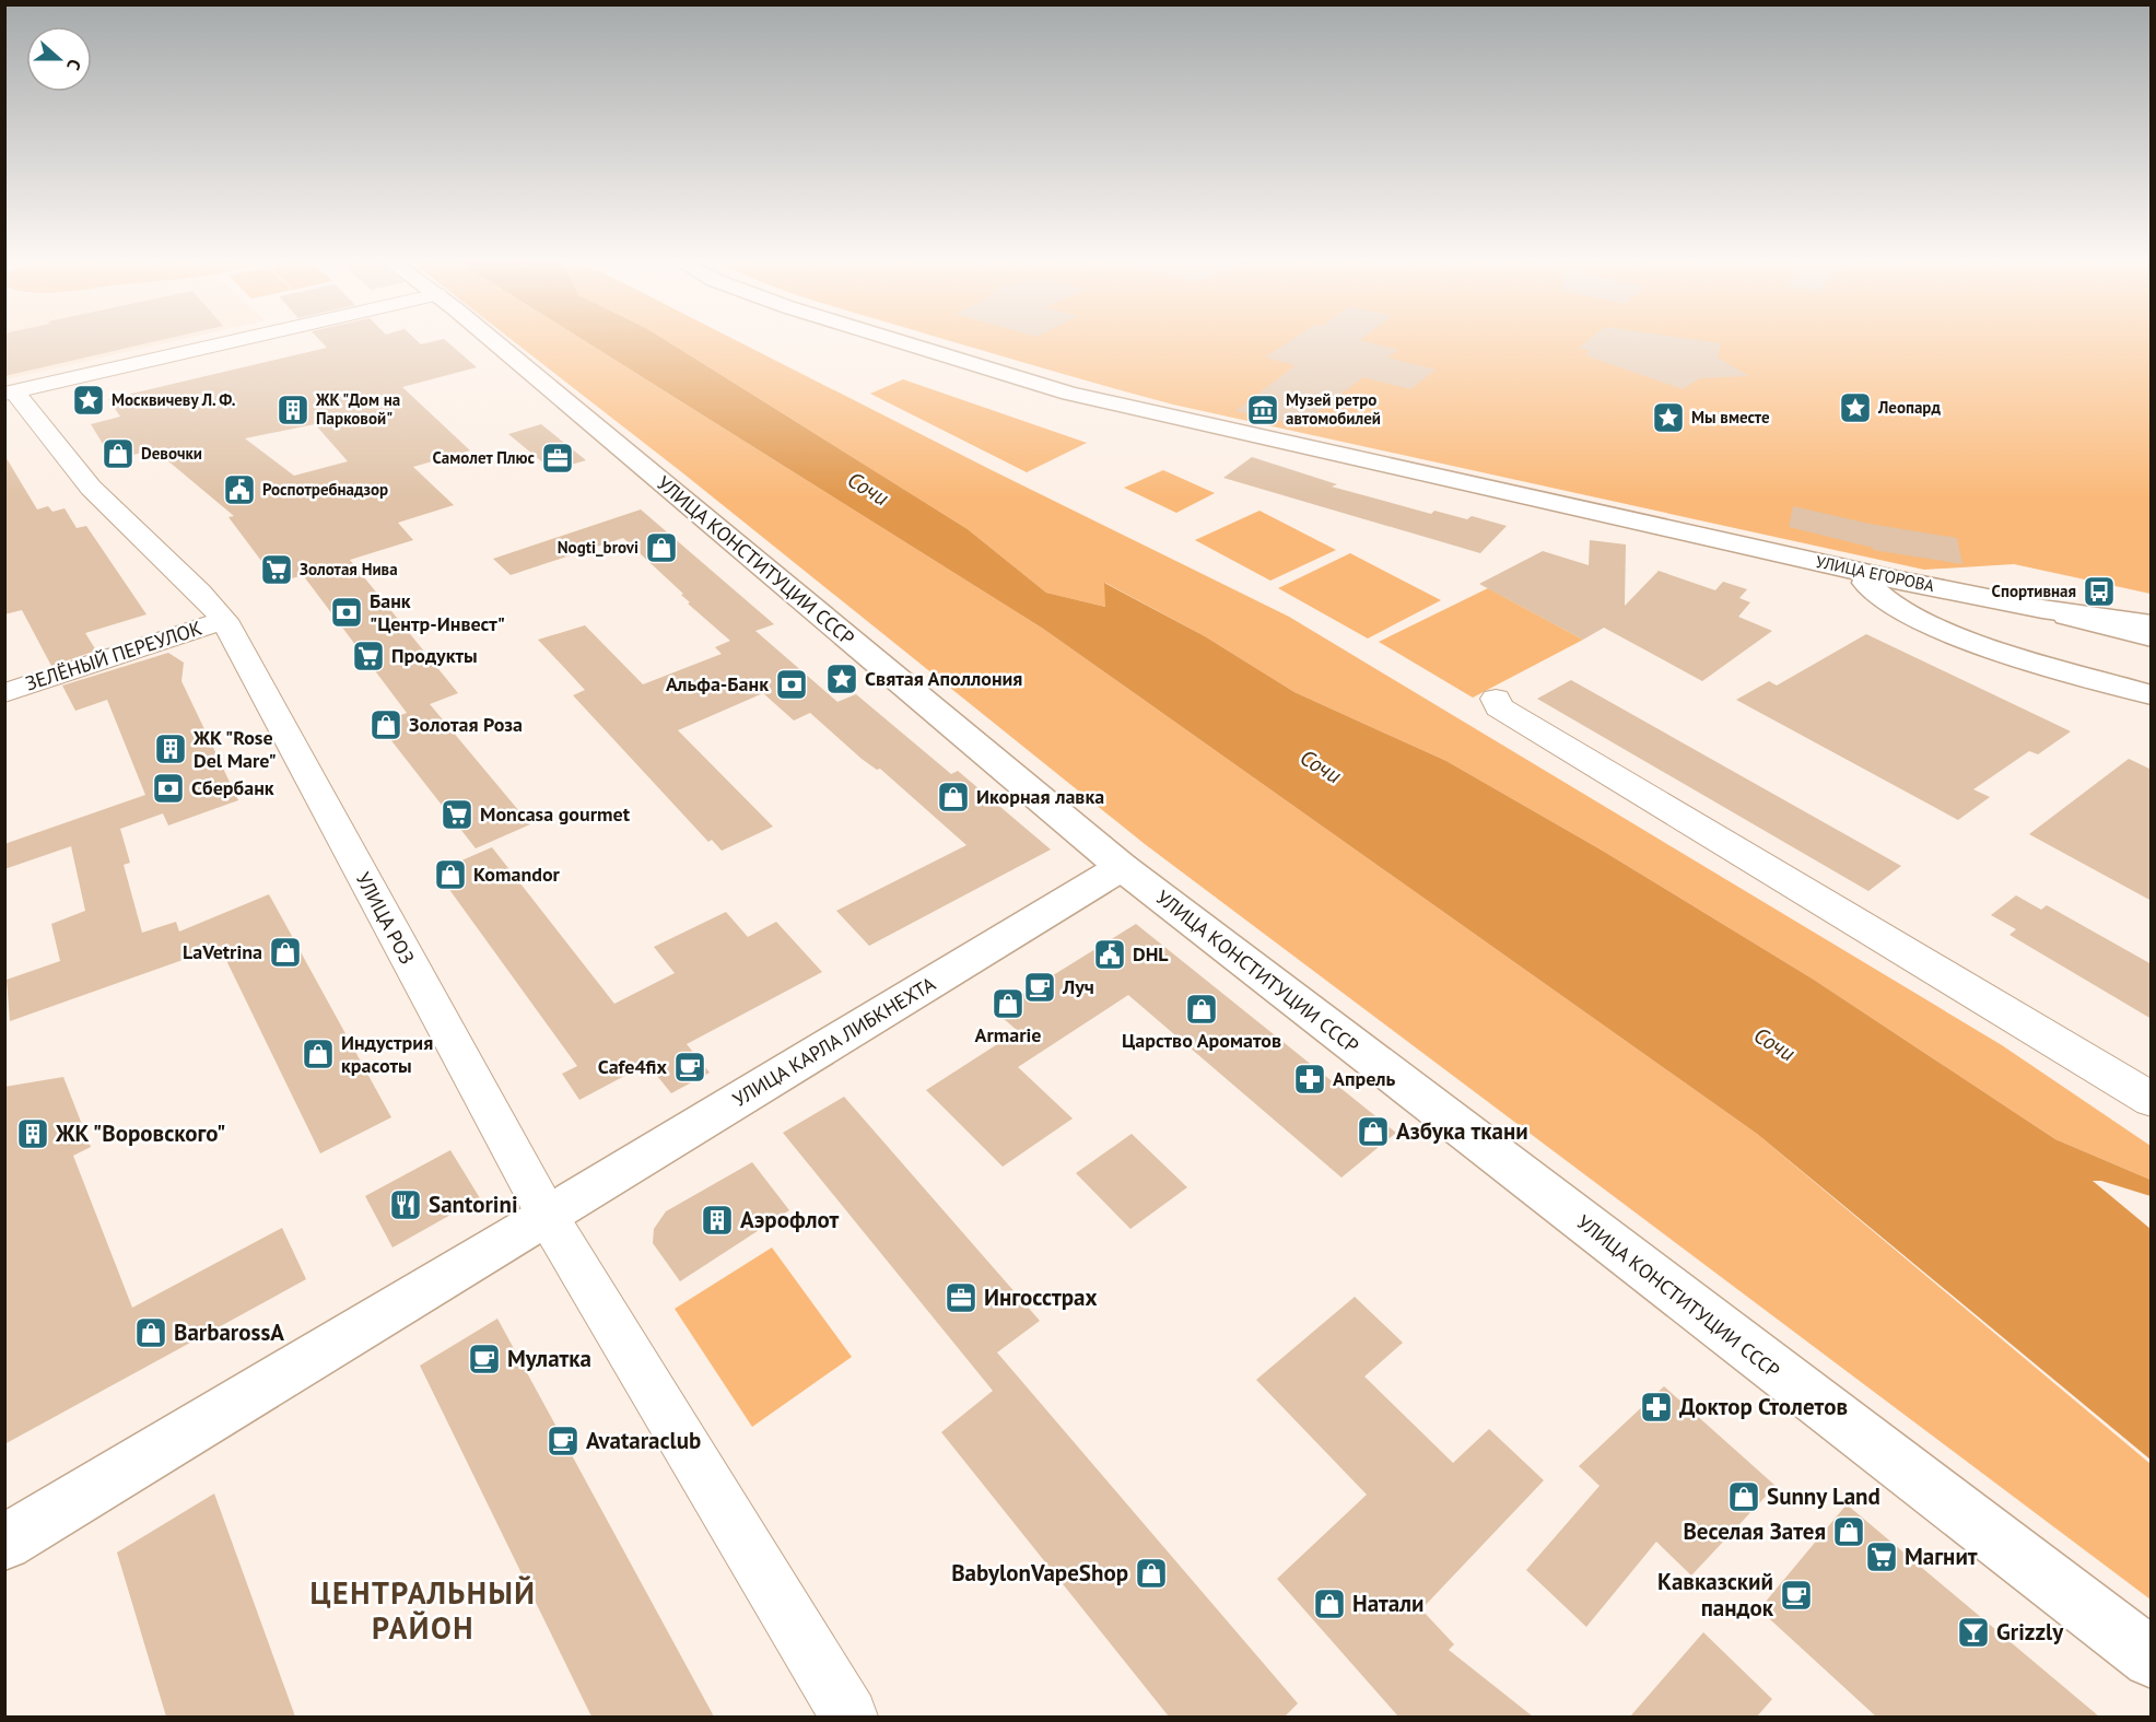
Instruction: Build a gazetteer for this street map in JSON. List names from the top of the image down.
{
  "streets": {
    "main road": ["УЛИЦА КОНСТИТУЦИИ СССР", "УЛИЦА ЕГОРОВА", "УЛИЦА КАРЛА ЛИБКНЕХТА"],
    "street": ["ЗЕЛЁНЫЙ ПЕРЕУЛОК", "УЛИЦА РОЗ"]
  },
  "crossings": [
    ["УЛИЦА КОНСТИТУЦИИ СССР", "УЛИЦА КАРЛА ЛИБКНЕХТА"],
    ["ЗЕЛЁНЫЙ ПЕРЕУЛОК", "УЛИЦА РОЗ"],
    ["УЛИЦА РОЗ", "УЛИЦА КАРЛА ЛИБКНЕХТА"]
  ],
  "districts": ["ЦЕНТРАЛЬНЫЙ РАЙОН"],
  "water": ["Сочи"],
  "places": {
    "place": [
      "Москвичеву Л. Ф.",
      "Леопард",
      "Мы вместе",
      "Святая Аполлония"
    ],
    "building": [
      "ЖК \"Дом на Парковой\"",
      "ЖК \"Rose Del Mare\"",
      "ЖК \"Воровского\"",
      "Аэрофлот"
    ],
    "museum": ["Музей ретро автомобилей"],
    "shop": [
      "Dевочки",
      "Nogti_brovi",
      "Золотая Роза",
      "Икорная лавка",
      "Komandor",
      "LaVetrina",
      "Armarie",
      "Царство Ароматов",
      "Индустрия красоты",
      "Азбука ткани",
      "BarbarossA",
      "Sunny Land",
      "Веселая Затея",
      "BabylonVapeShop",
      "Натали"
    ],
    "office": ["Самолет Плюс", "Ингосстрах"],
    "public building": ["Роспотребнадзор", "DHL"],
    "supermarket": [
      "Золотая Нива",
      "Продукты",
      "Moncasa gourmet",
      "Магнит"
    ],
    "bus stop": ["Спортивная"],
    "bank": ["Банк \"Центр-Инвест\"", "Альфа-Банк", "Сбербанк"],
    "cafe": [
      "Луч",
      "Cafe4fix",
      "Мулатка",
      "Avataraclub",
      "Кавказский пандок"
    ],
    "pharmacy": ["Апрель", "Доктор Столетов"],
    "restaurant": ["Santorini"],
    "bar": ["Grizzly"]
  },
  "north": "right"
}
